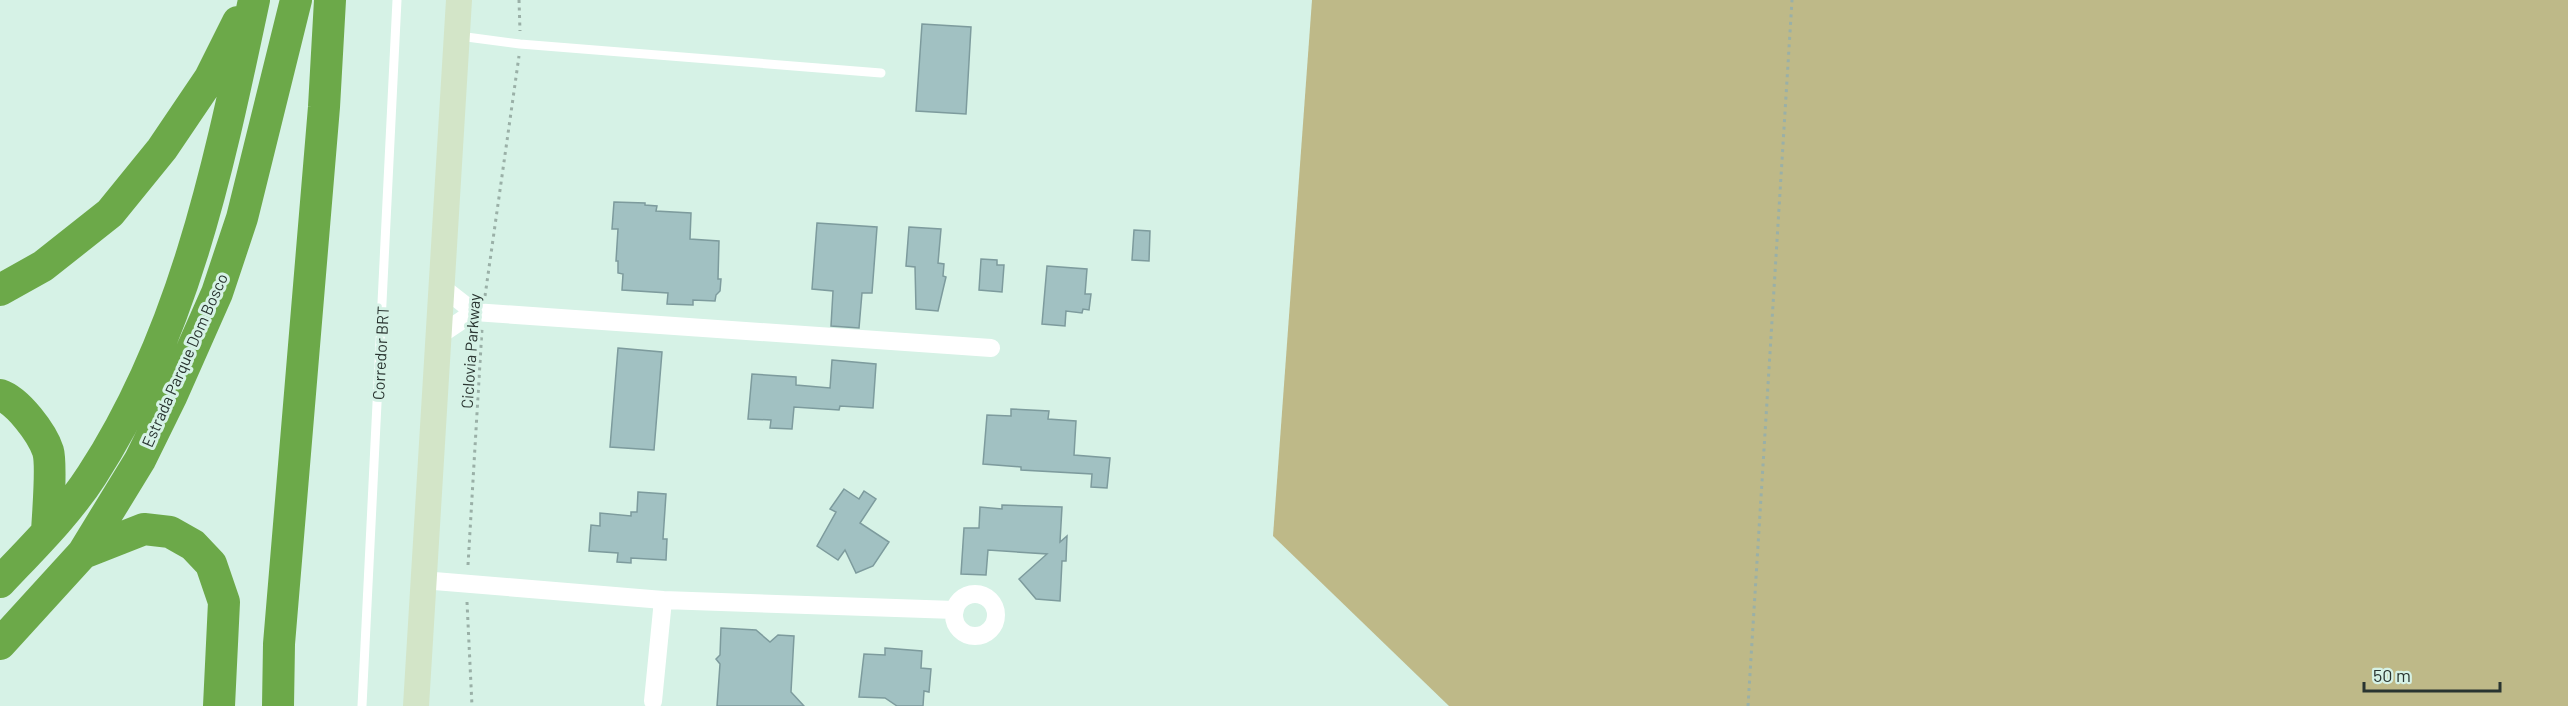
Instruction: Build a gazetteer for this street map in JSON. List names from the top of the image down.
{
  "streets": {
    "highway": ["Estrada Parque Dom Bosco"],
    "lane": ["Corredor BRT"],
    "path": ["Ciclovia Parkway"]
  },
  "scale_bar": "50 m"
}
